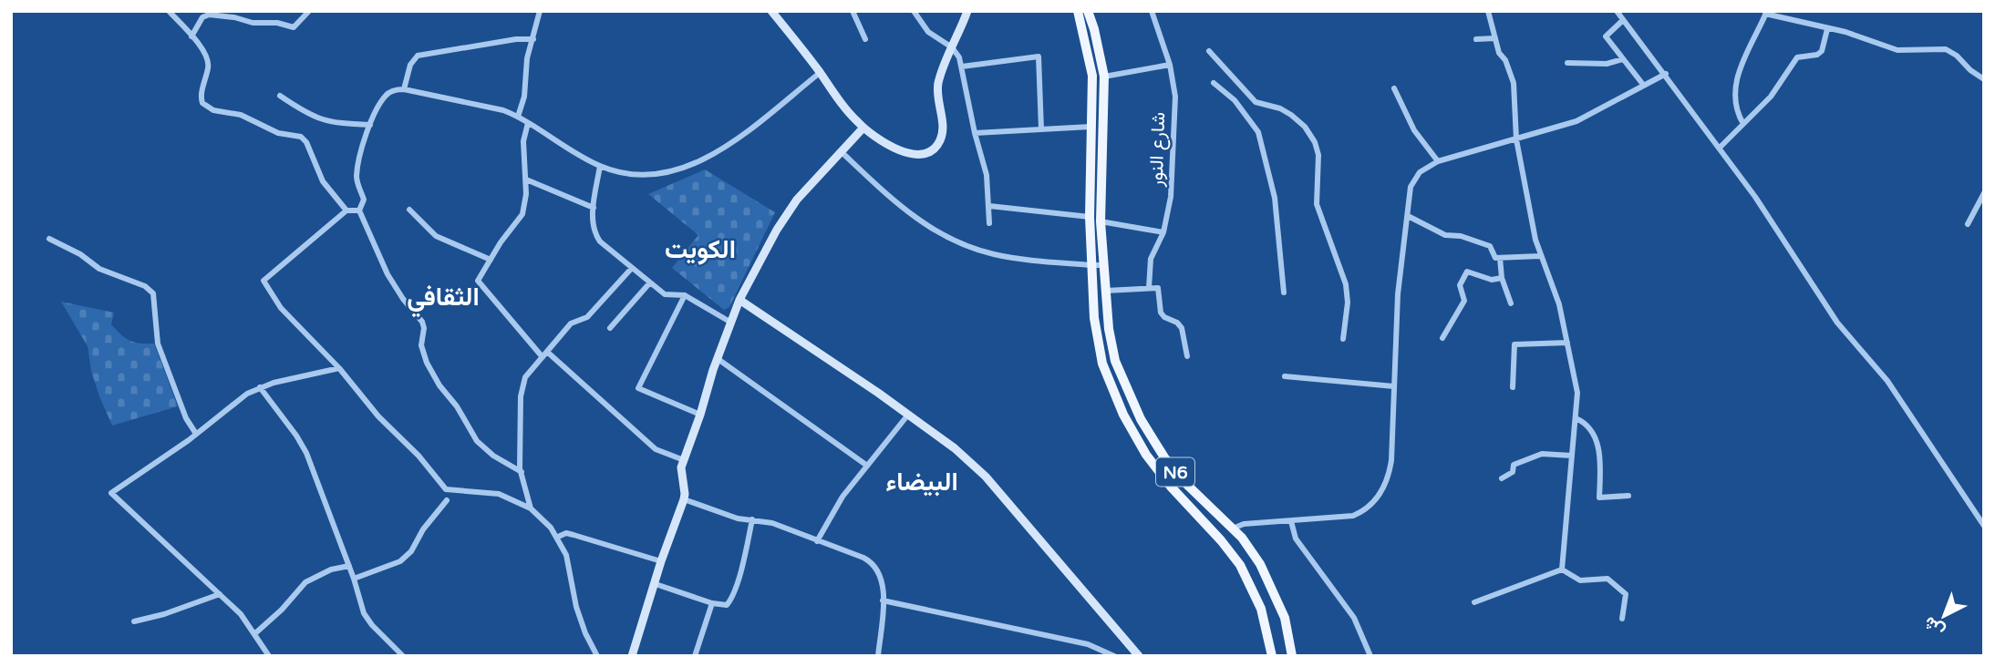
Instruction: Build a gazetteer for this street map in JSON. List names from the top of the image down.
{
  "streets": {
    "main road": ["N6"],
    "street": ["شارع النور"]
  },
  "districts": ["الكويت", "الثقافي", "البيضاء"],
  "north": "bottom left"
}
